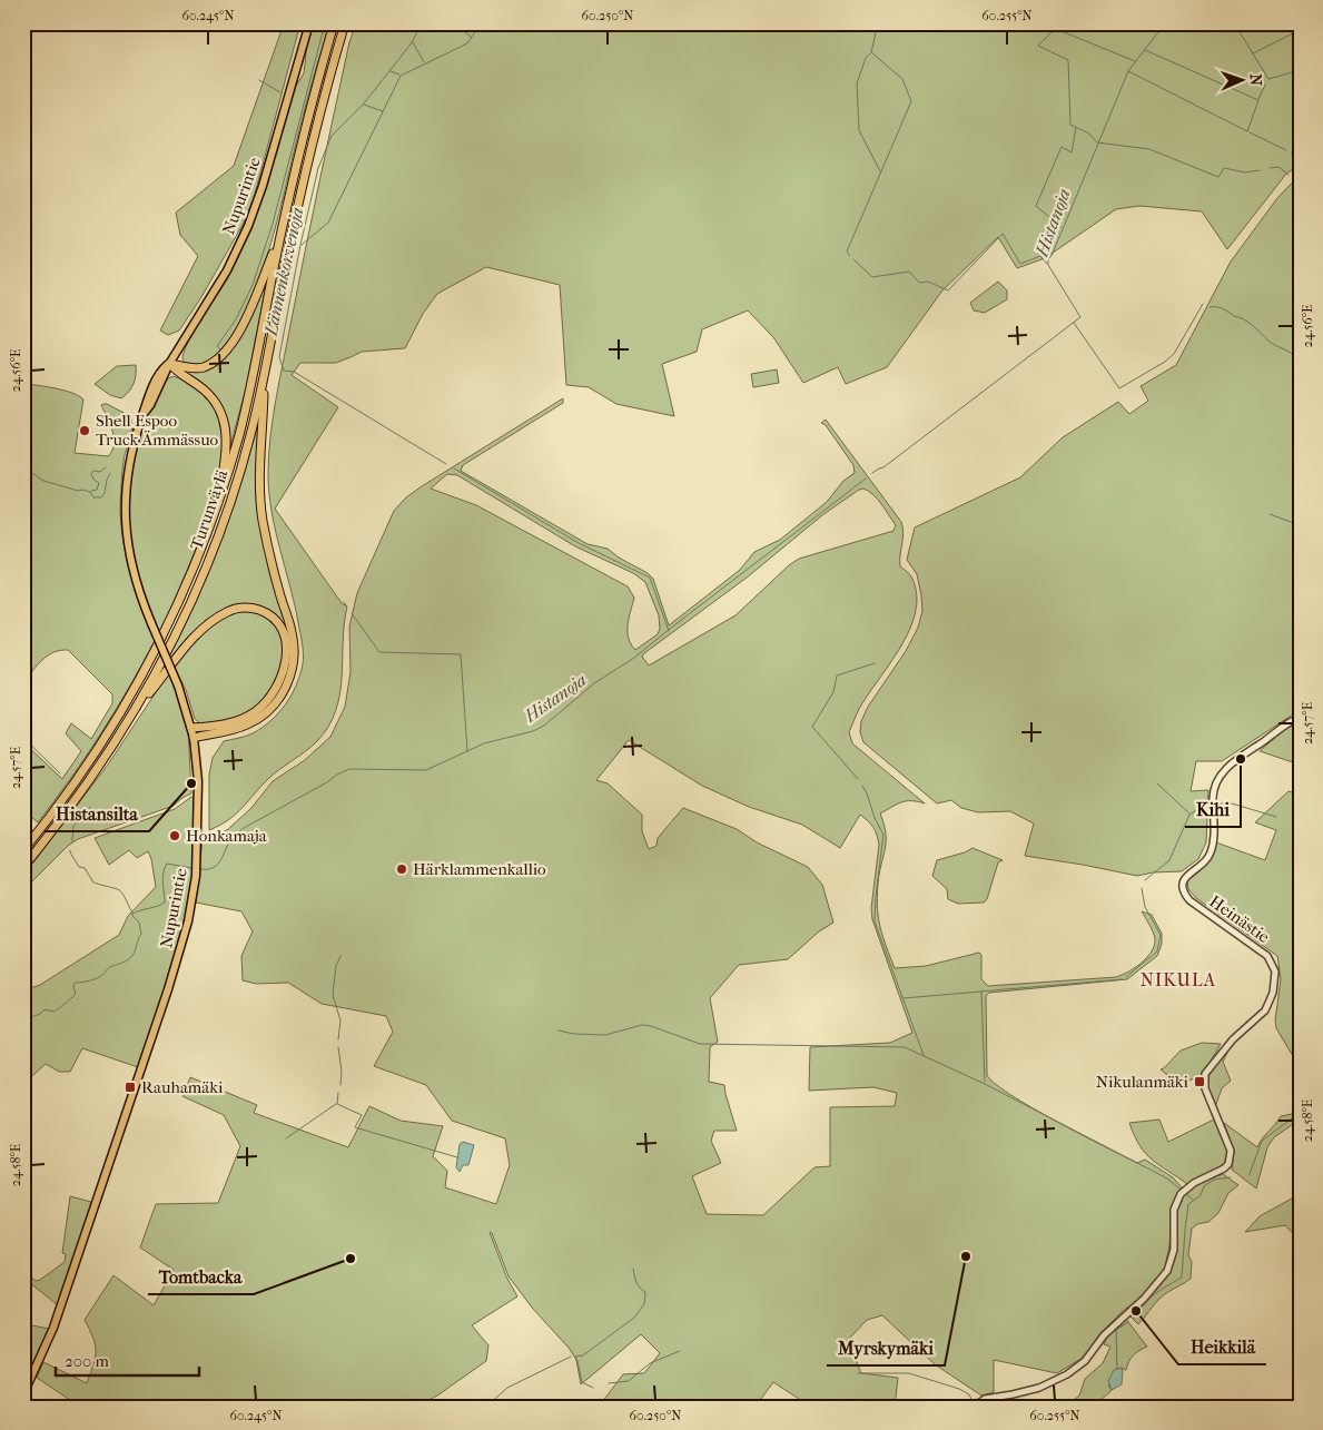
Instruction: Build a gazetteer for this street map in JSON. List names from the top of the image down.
{
  "streets": {
    "highway": ["Turunväylä"],
    "main road": ["Nupurintie"],
    "street": ["Heinästie"]
  },
  "districts": ["NIKULA"],
  "water": ["Histanoja", "Lännenkorvenoja"],
  "places": {
    "other": [
      "Shell Espoo Truck Ämmässuo",
      "Kihi",
      "Histansilta",
      "Honkamaja",
      "Härklammenkallio",
      "Myrskymäki",
      "Tomtbacka",
      "Heikkilä"
    ],
    "transit": ["Nikulanmäki", "Rauhamäki"]
  },
  "scale_bar": "200 m",
  "north": "right",
  "coordinates": [
    "60.245°N",
    "60.250°N",
    "60.255°N",
    "24.56°E",
    "24.57°E",
    "24.58°E"
  ]
}
